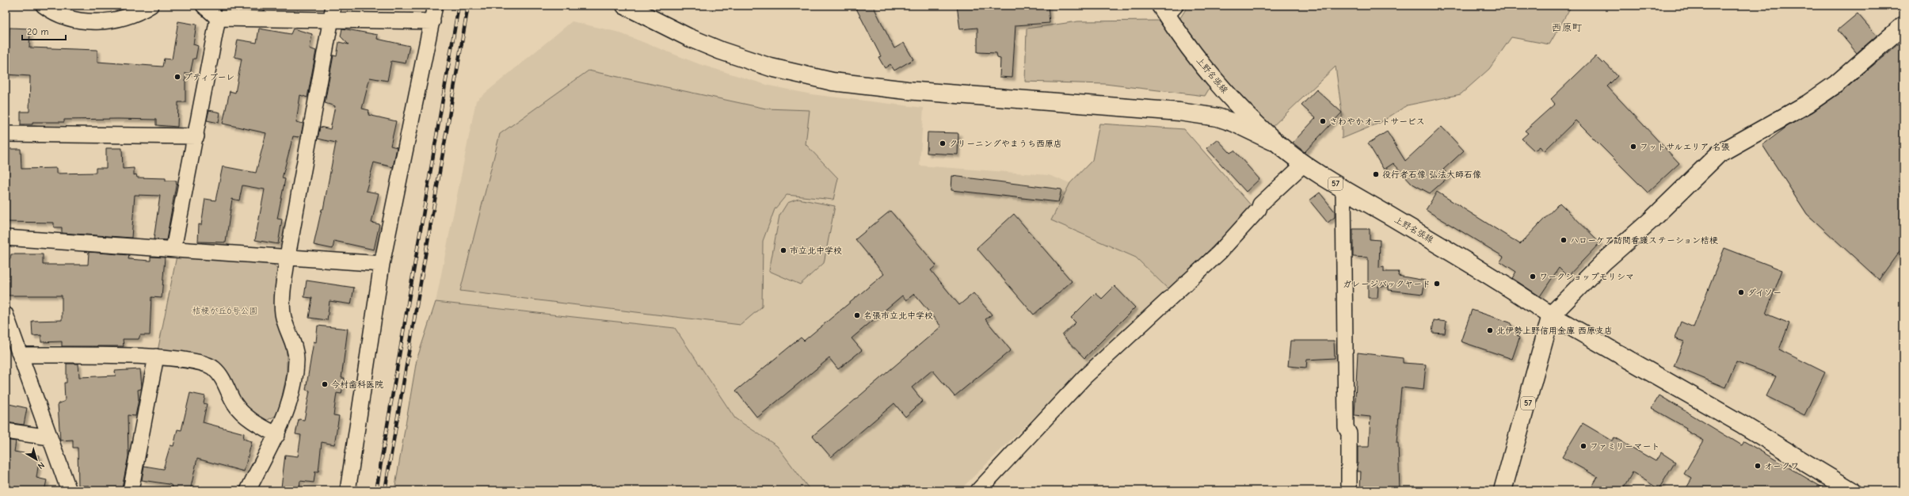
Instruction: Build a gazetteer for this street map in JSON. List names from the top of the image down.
{
  "streets": {
    "street": ["上野名張線", "57"]
  },
  "crossings": [
    ["上野名張線", "57"]
  ],
  "districts": ["西原町"],
  "parks": ["桔梗が丘6号公園"],
  "places": [
    "プティブーレ",
    "さわやかオートサービス",
    "クリーニングやまうち西原店",
    "フットサルエリア 名張",
    "役行者石像 弘法大師石像",
    "ハローケア訪問看護ステーション桔梗",
    "市立北中学校",
    "ワークショップモリシマ",
    "ガレージバックヤード",
    "ダイソー",
    "名張市立北中学校",
    "北伊勢上野信用金庫 西原支店",
    "今村歯科医院",
    "ファミリーマート",
    "オークワ"
  ],
  "scale_bar": "20 m",
  "north": "bottom right"
}
